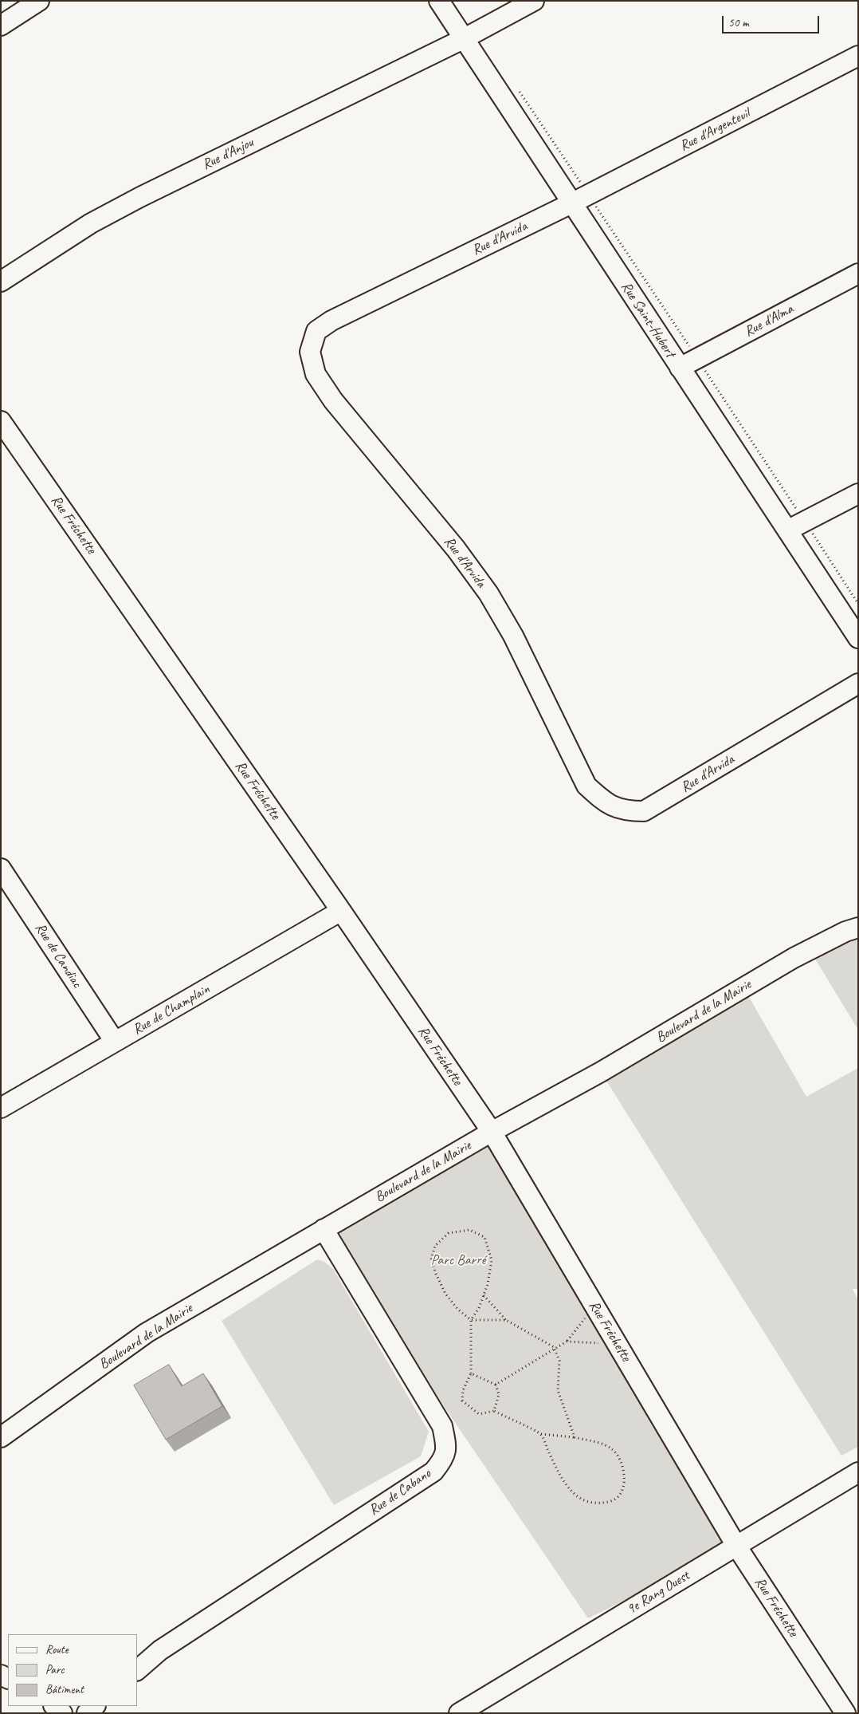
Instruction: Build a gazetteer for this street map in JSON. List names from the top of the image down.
{
  "streets": {
    "street": [
      "Rue d'Argenteuil",
      "Rue d'Anjou",
      "Rue d'Arvida",
      "Rue Saint-Hubert",
      "Rue d'Alma",
      "Rue Fréchette",
      "Rue de Candiac",
      "Rue de Champlain",
      "Boulevard de la Mairie",
      "Rue de Cabano",
      "9e Rang Ouest"
    ]
  },
  "crossings": [
    ["Rue d'Argenteuil", "Rue d'Arvida"],
    ["Rue d'Argenteuil", "Rue Saint-Hubert"],
    ["Rue d'Anjou", "Rue Saint-Hubert"],
    ["Rue d'Arvida", "Rue Saint-Hubert"],
    ["Rue Saint-Hubert", "Rue d'Alma"],
    ["Rue Fréchette", "Rue de Champlain"],
    ["Rue Fréchette", "Boulevard de la Mairie"],
    ["Rue Fréchette", "9e Rang Ouest"],
    ["Rue de Candiac", "Rue de Champlain"],
    ["Boulevard de la Mairie", "Rue de Cabano"]
  ],
  "parks": ["Parc Barré"],
  "legend": ["Route", "Parc", "Bâtiment"],
  "scale_bar": "50 m"
}
